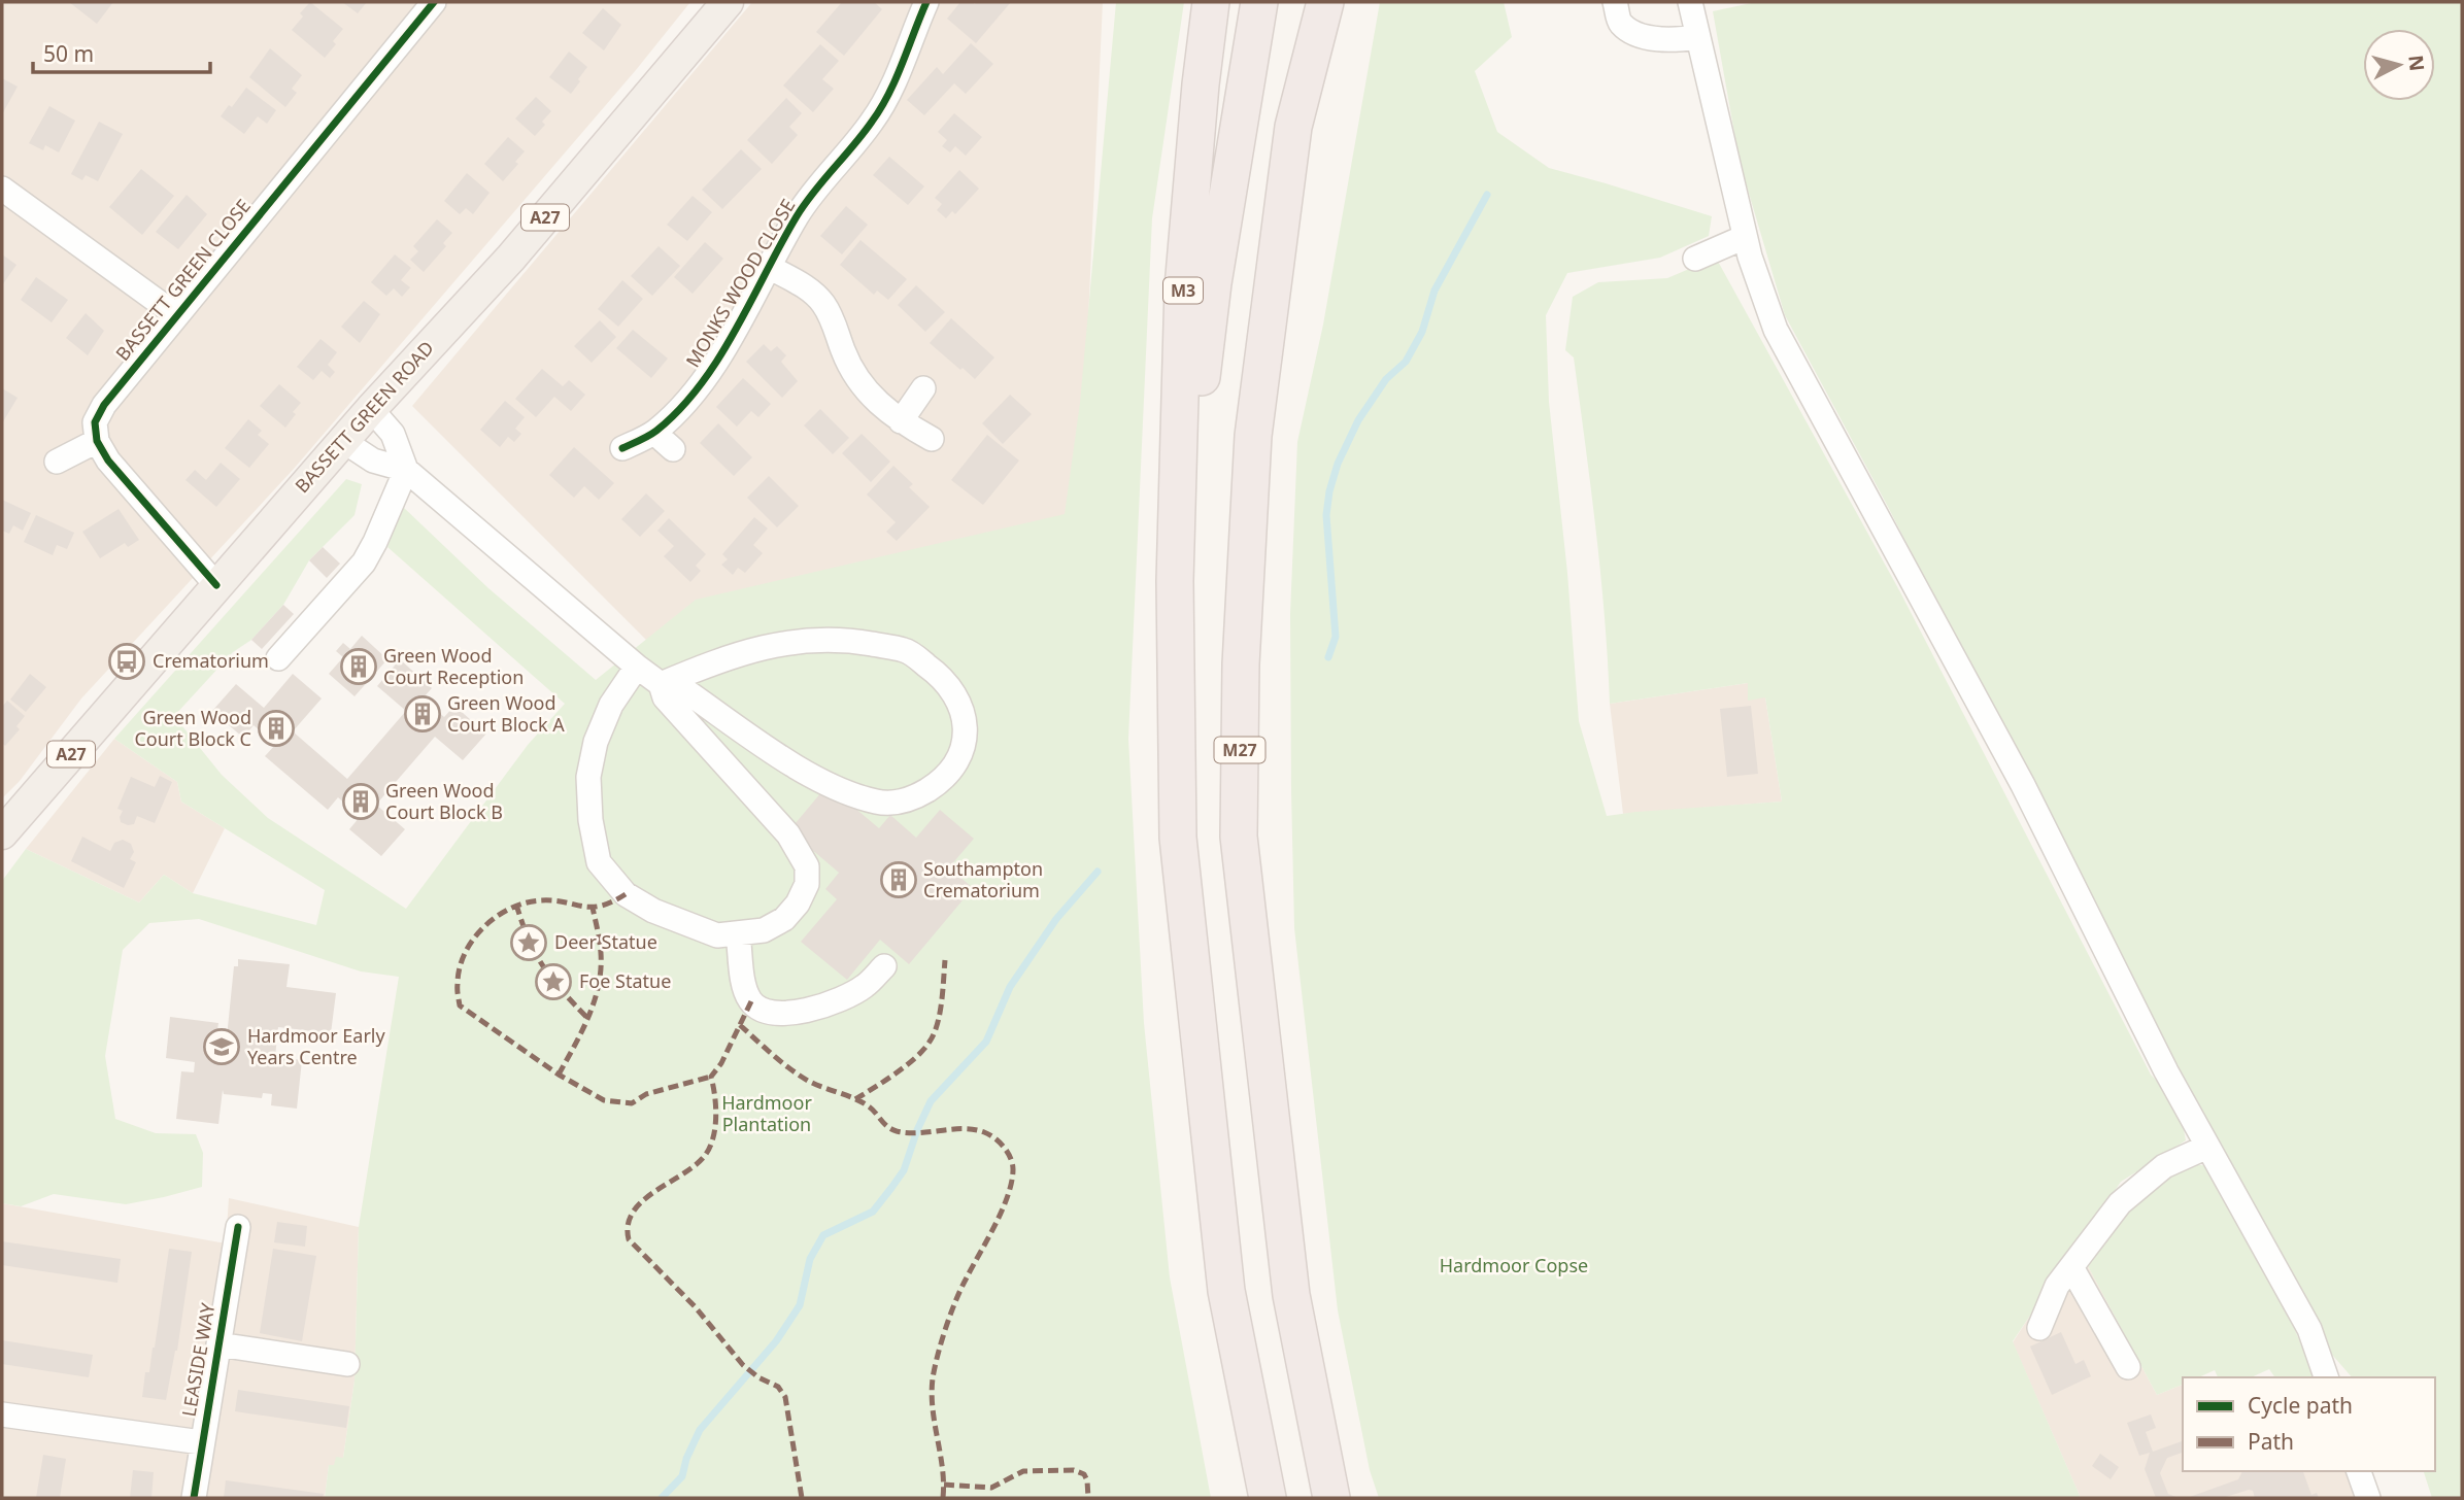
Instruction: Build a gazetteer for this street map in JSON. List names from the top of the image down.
{
  "streets": {
    "highway": ["M3", "M27"],
    "main road": ["A27", "BASSETT GREEN ROAD"],
    "street": ["BASSETT GREEN CLOSE", "MONKS WOOD CLOSE", "LEASIDE WAY"]
  },
  "parks": ["Hardmoor Plantation", "Hardmoor Copse"],
  "places": {
    "bus stop": ["Crematorium"],
    "building": [
      "Green Wood Court Reception",
      "Green Wood Court Block A",
      "Green Wood Court Block C",
      "Green Wood Court Block B",
      "Southampton Crematorium"
    ],
    "place": ["Deer Statue", "Foe Statue"],
    "school or university": ["Hardmoor Early Years Centre"]
  },
  "legend": ["Cycle path", "Path"],
  "scale_bar": "50 m",
  "north": "right"
}
